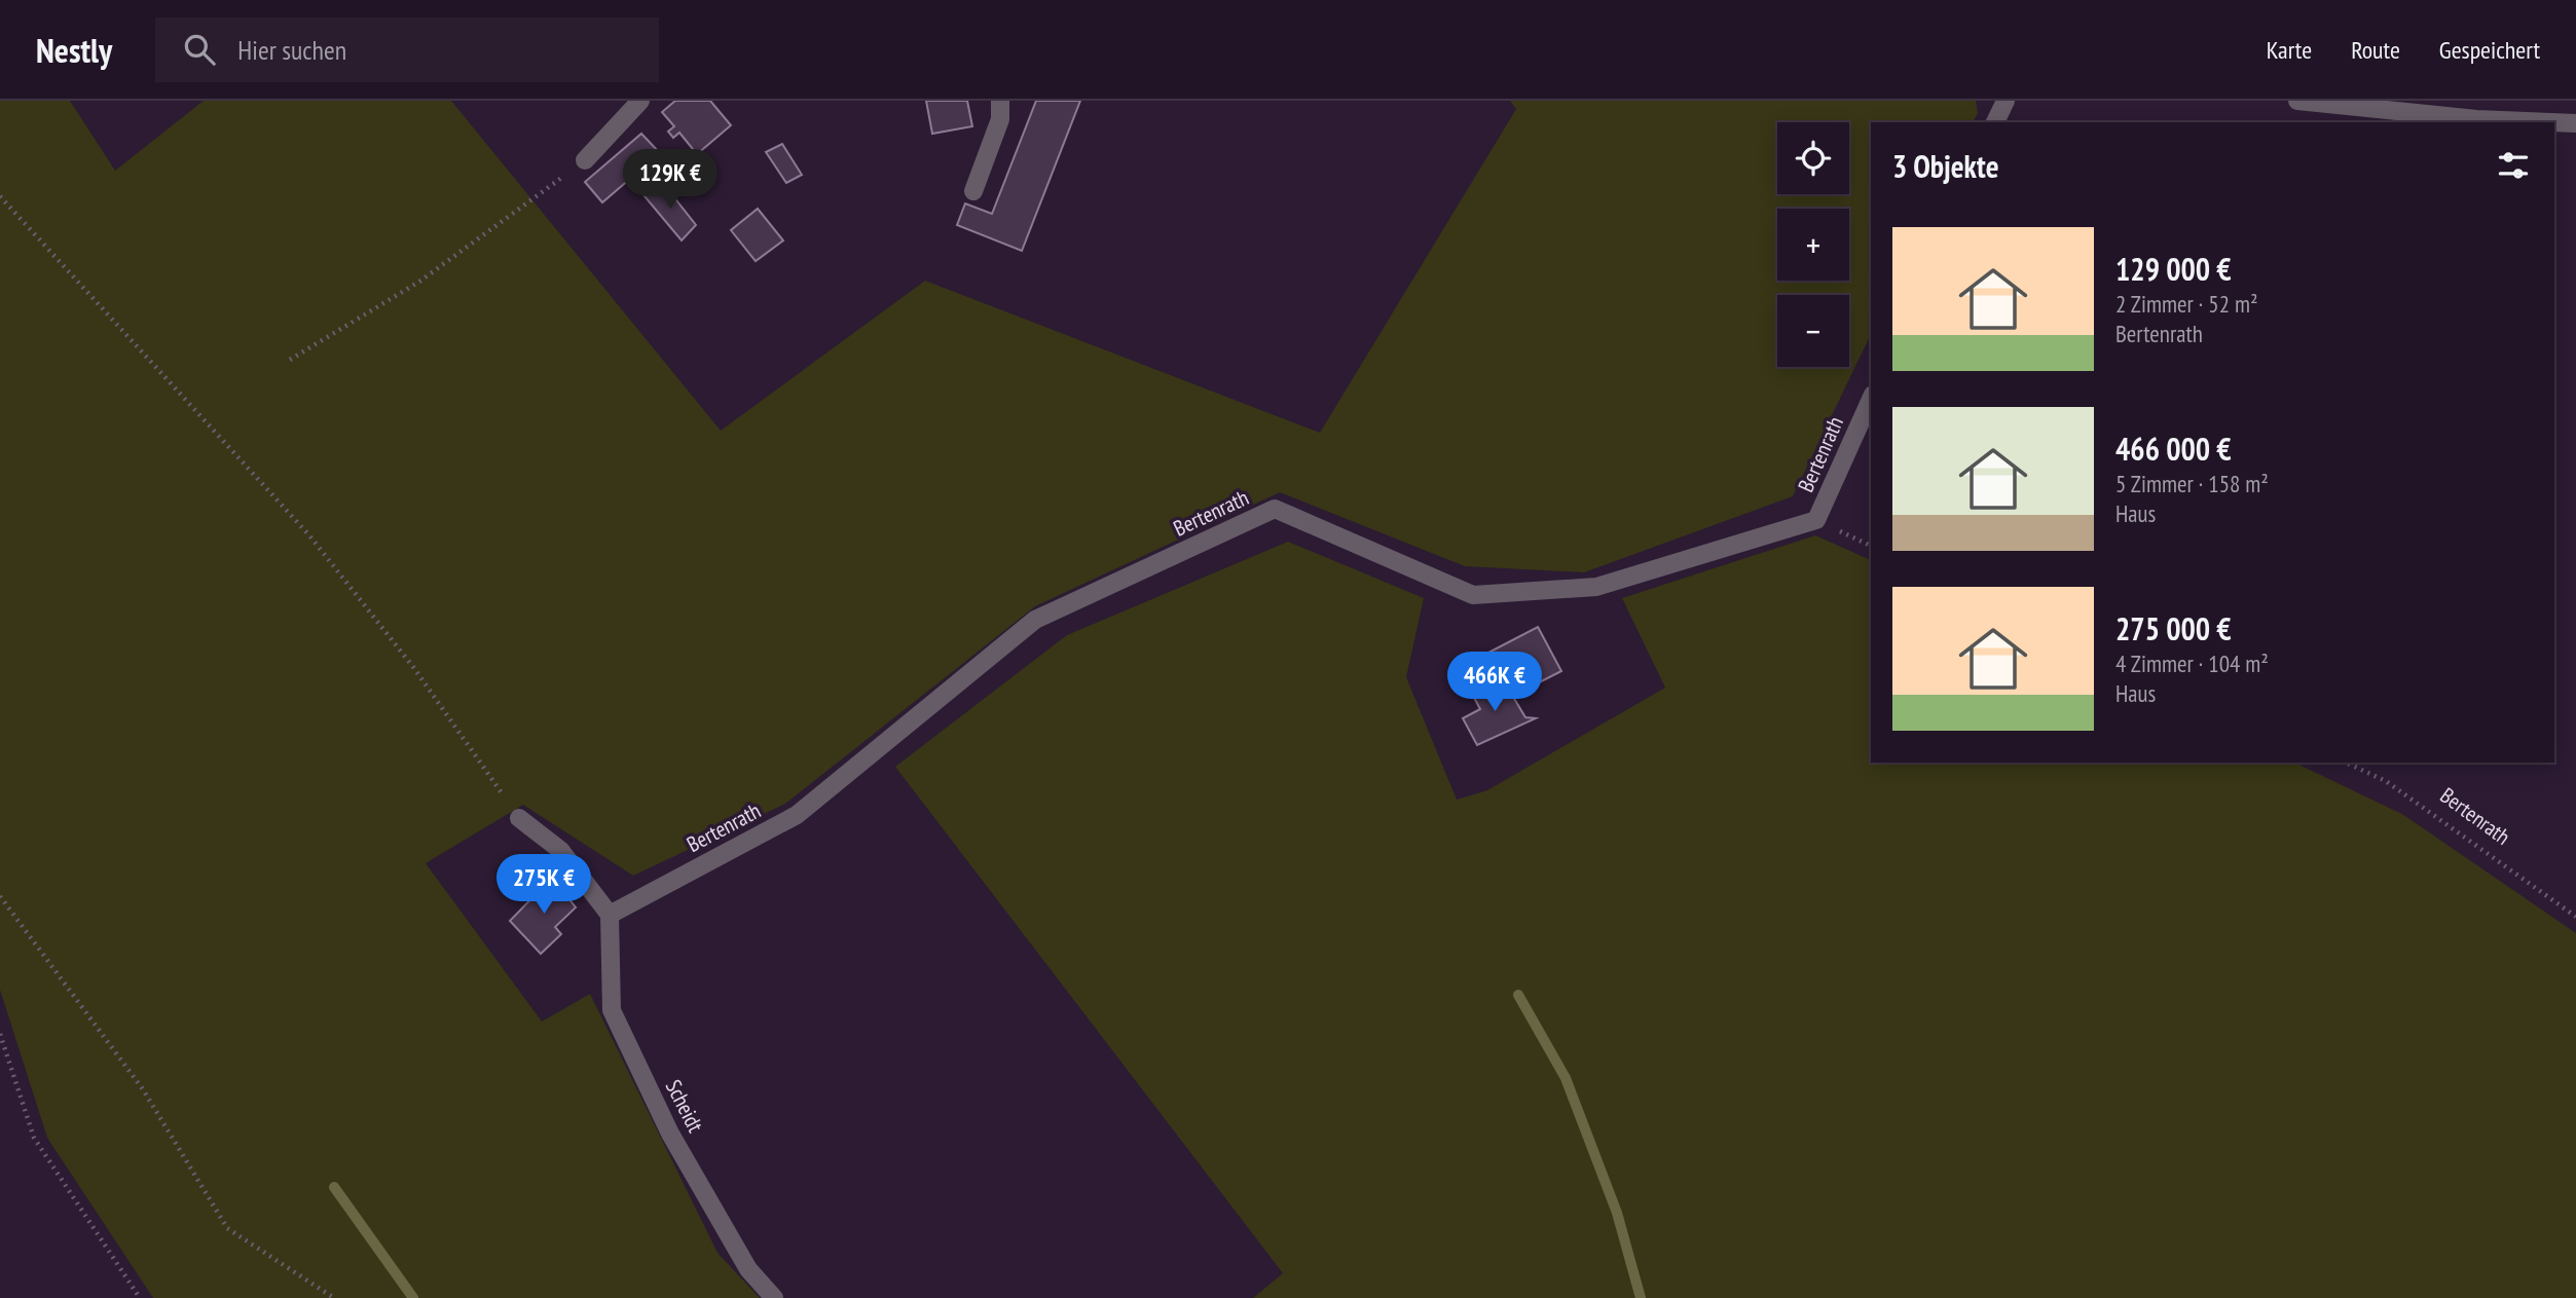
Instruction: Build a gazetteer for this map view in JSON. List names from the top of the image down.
{
  "streets": {
    "street": ["Bertenrath", "Scheidt"]
  },
  "crossings": [
    ["Bertenrath", "Scheidt"]
  ],
  "page": {
    "header": "Nestly",
    "search": "Hier suchen",
    "nav": ["Karte", "Route", "Gespeichert"],
    "map_buttons": ["+", "−"],
    "heading": "3 Objekte",
    "price": ["129K €", "466K €", "275K €"],
    "list": [
      {
        "name": "129 000 €",
        "note": "2 Zimmer · 52 m² · Bertenrath"
      },
      {
        "name": "466 000 €",
        "note": "5 Zimmer · 158 m² · Haus"
      },
      {
        "name": "275 000 €",
        "note": "4 Zimmer · 104 m² · Haus"
      }
    ]
  }
}
